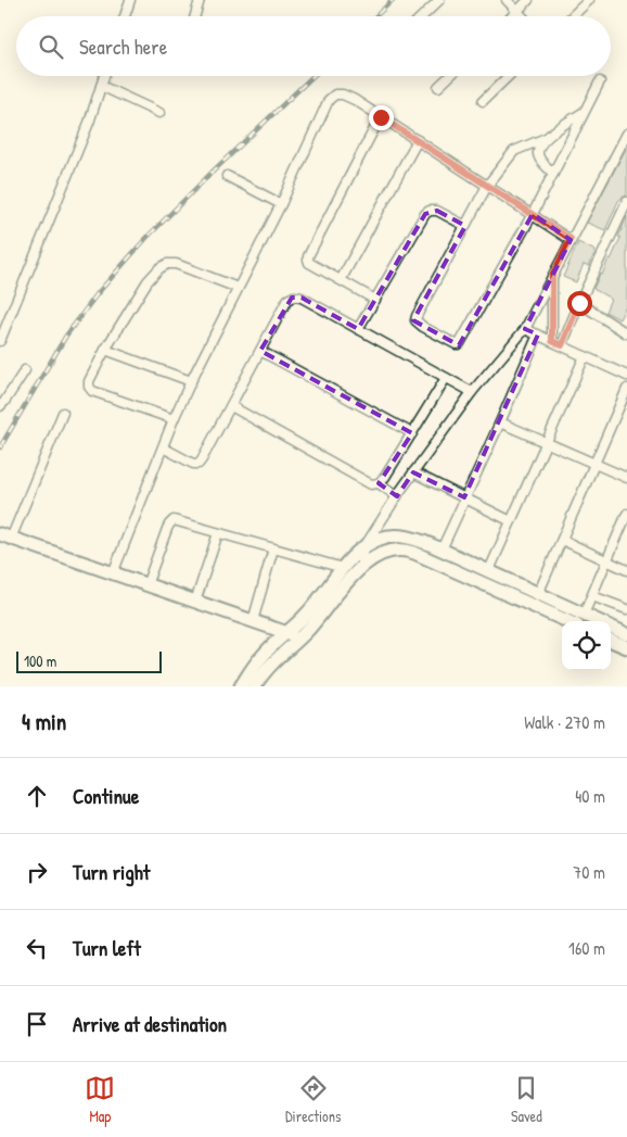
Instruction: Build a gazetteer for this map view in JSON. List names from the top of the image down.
{
  "scale_bar": "100 m",
  "page": {
    "search": "Search here",
    "scale": "100 m",
    "heading": ["4 min", "Walk · 270 m"],
    "list": [
      ["Continue", "40 m"],
      ["Turn right", "70 m"],
      ["Turn left", "160 m"],
      "Arrive at destination"
    ],
    "nav": ["Map", "Directions", "Saved"]
  }
}
